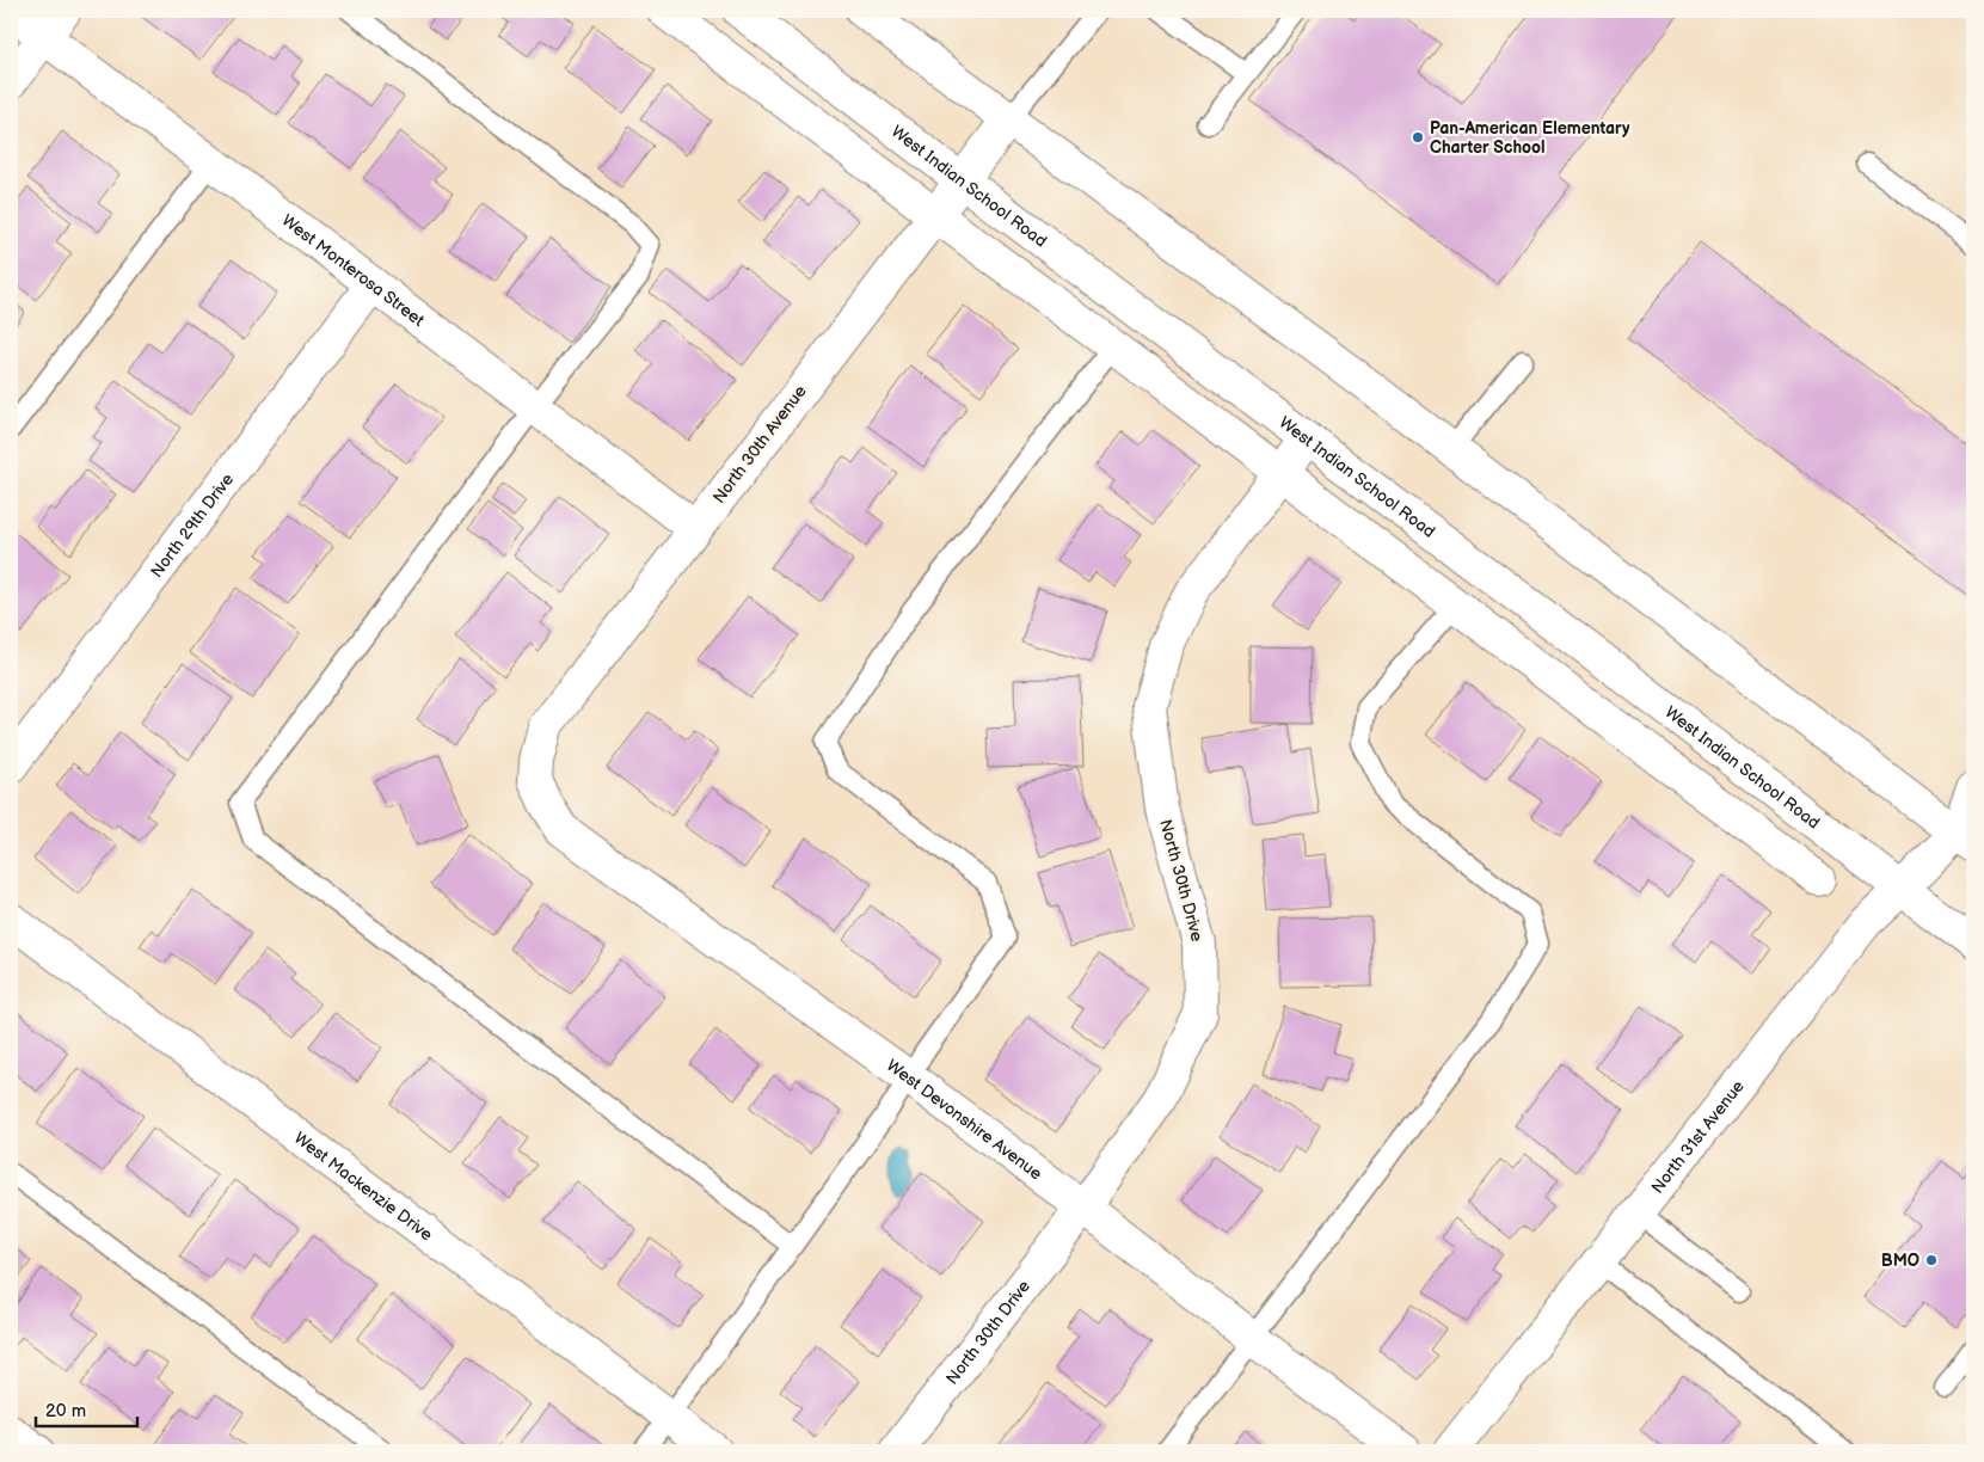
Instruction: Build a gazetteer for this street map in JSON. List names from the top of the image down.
{
  "streets": {
    "street": [
      "West Indian School Road",
      "West Monterosa Street",
      "North 30th Avenue",
      "North 29th Drive",
      "North 30th Drive",
      "West Devonshire Avenue",
      "North 31st Avenue",
      "West Mackenzie Drive"
    ]
  },
  "crossings": [
    ["West Indian School Road", "North 30th Avenue"],
    ["West Indian School Road", "North 30th Drive"],
    ["West Indian School Road", "North 31st Avenue"],
    ["West Monterosa Street", "North 30th Avenue"],
    ["West Monterosa Street", "North 29th Drive"],
    ["North 30th Avenue", "West Devonshire Avenue"],
    ["North 30th Drive", "West Devonshire Avenue"]
  ],
  "places": ["Pan-American Elementary Charter School", "BMO"],
  "scale_bar": "20 m"
}
